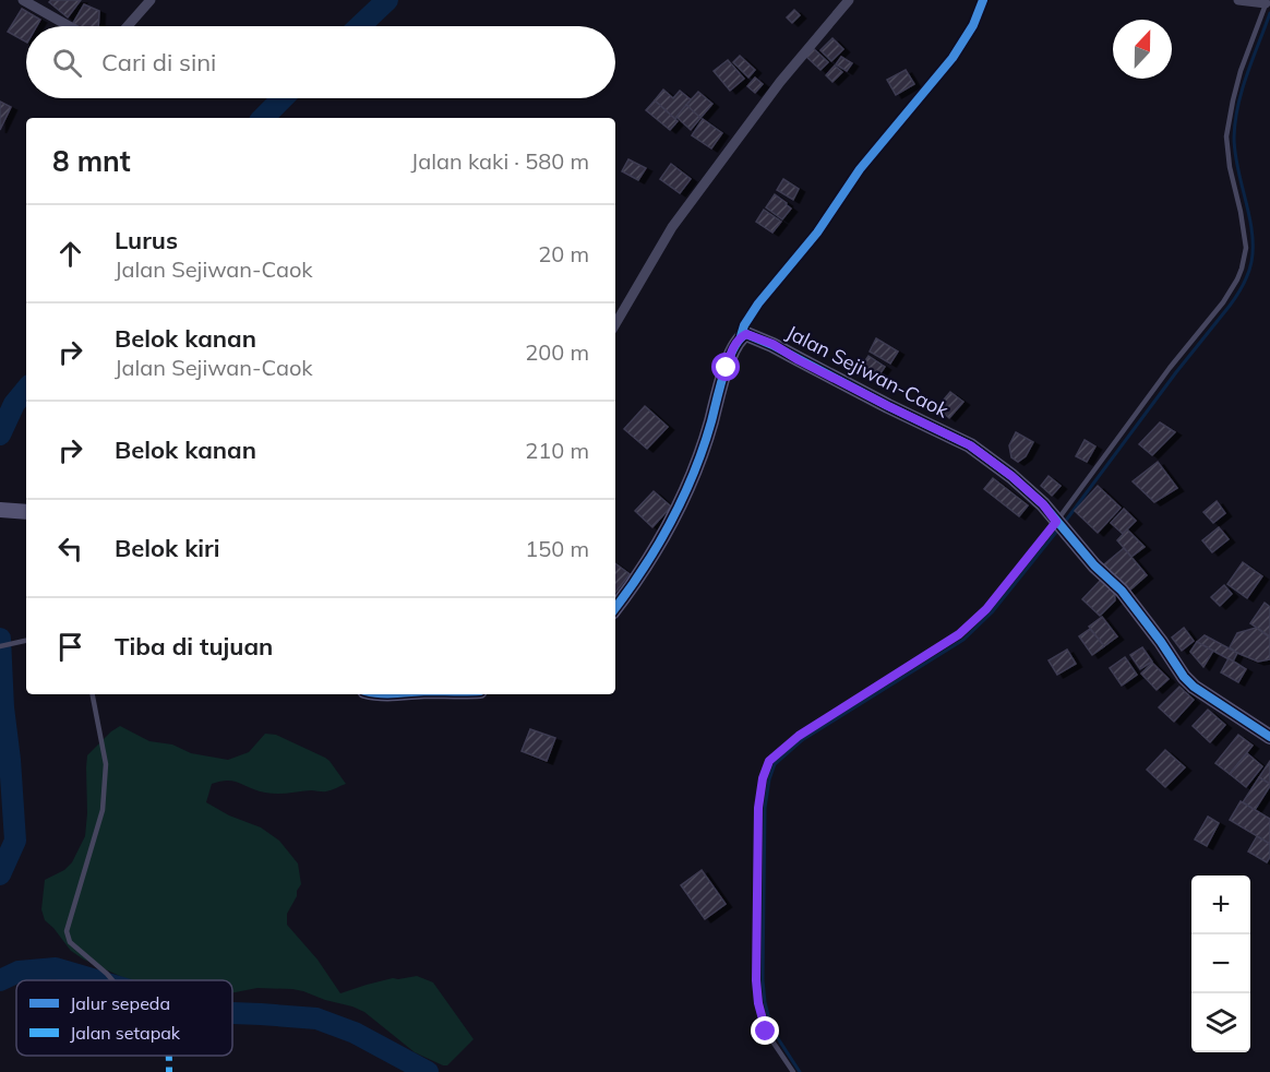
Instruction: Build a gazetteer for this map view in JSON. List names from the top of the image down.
{
  "streets": {
    "street": ["Jalan Sejiwan-Caok"]
  },
  "legend": ["Jalur sepeda", "Jalan setapak"],
  "north": "top",
  "page": {
    "search": "Cari di sini",
    "heading": ["8 mnt", "Jalan kaki · 580 m"],
    "list": [
      ["Lurus", "Jalan Sejiwan-Caok", "20 m"],
      ["Belok kanan", "Jalan Sejiwan-Caok", "200 m"],
      ["Belok kanan", "210 m"],
      ["Belok kiri", "150 m"],
      "Tiba di tujuan"
    ],
    "map_buttons": ["+", "−"]
  }
}
